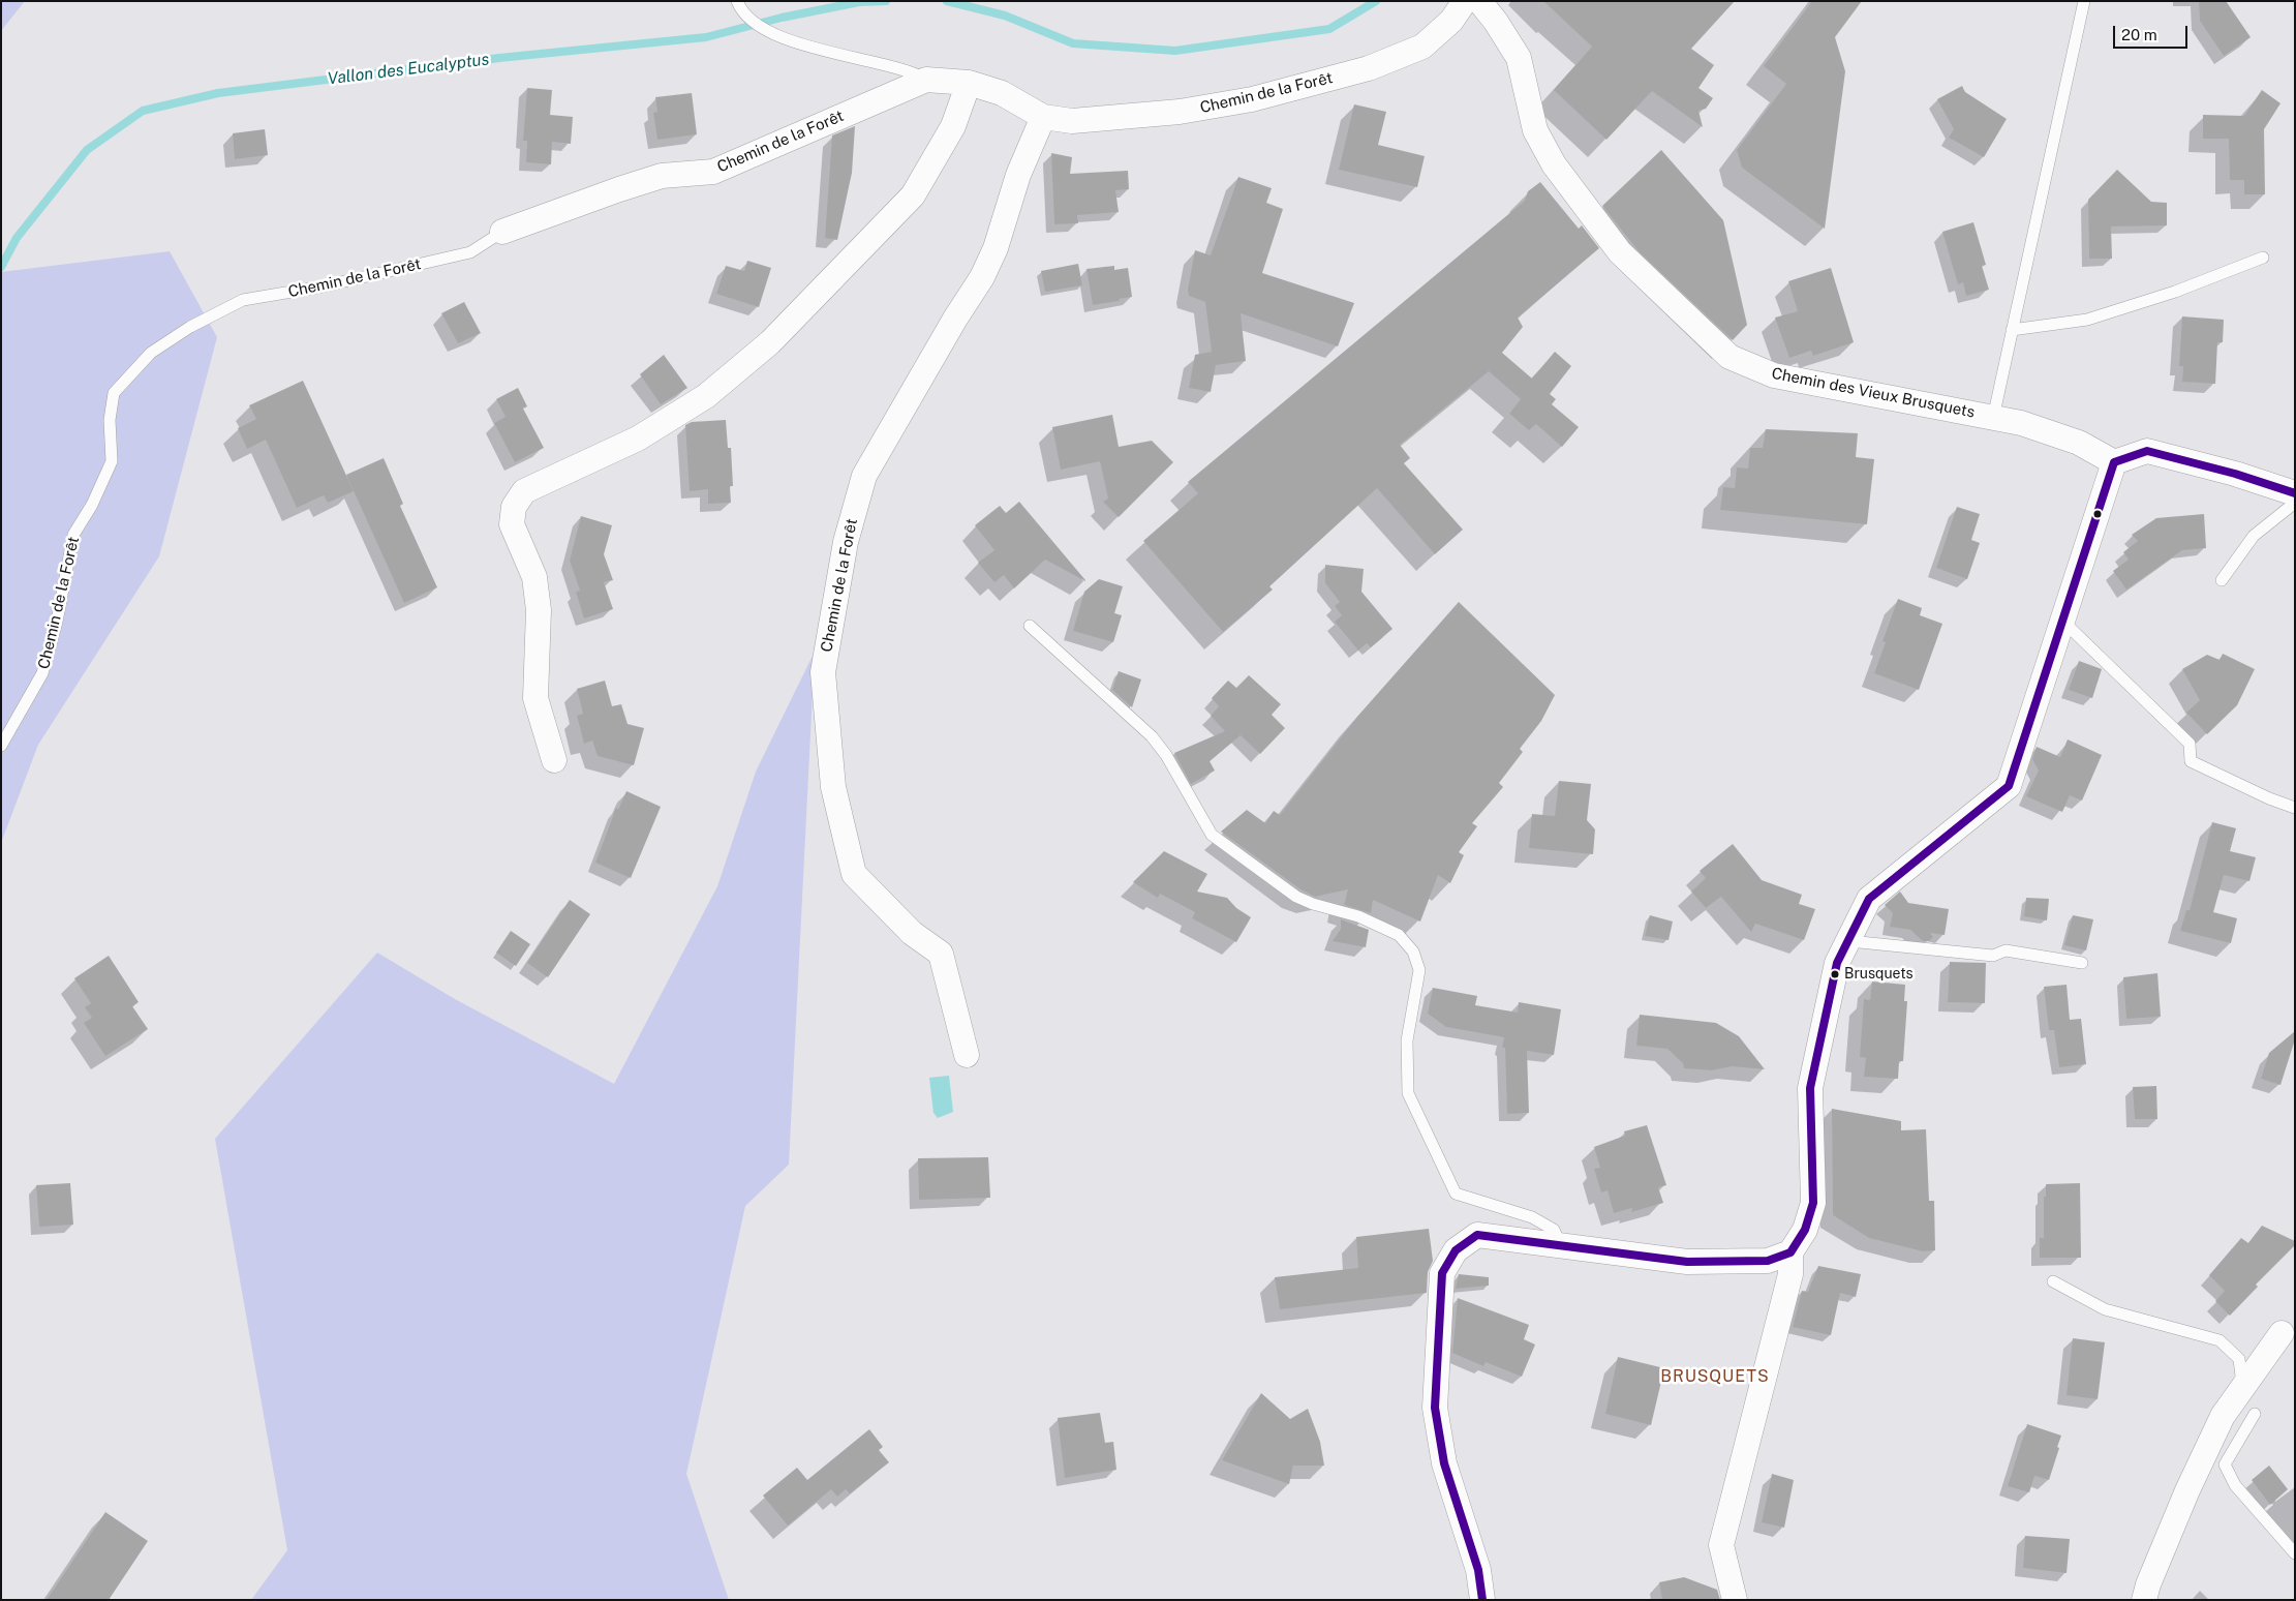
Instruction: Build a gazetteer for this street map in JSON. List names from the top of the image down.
{
  "streets": {
    "street": ["Chemin de la Forêt", "Chemin des Vieux Brusquets"]
  },
  "districts": ["BRUSQUETS"],
  "water": ["Vallon des Eucalyptus"],
  "places": ["Brusquets"],
  "scale_bar": "20 m"
}
